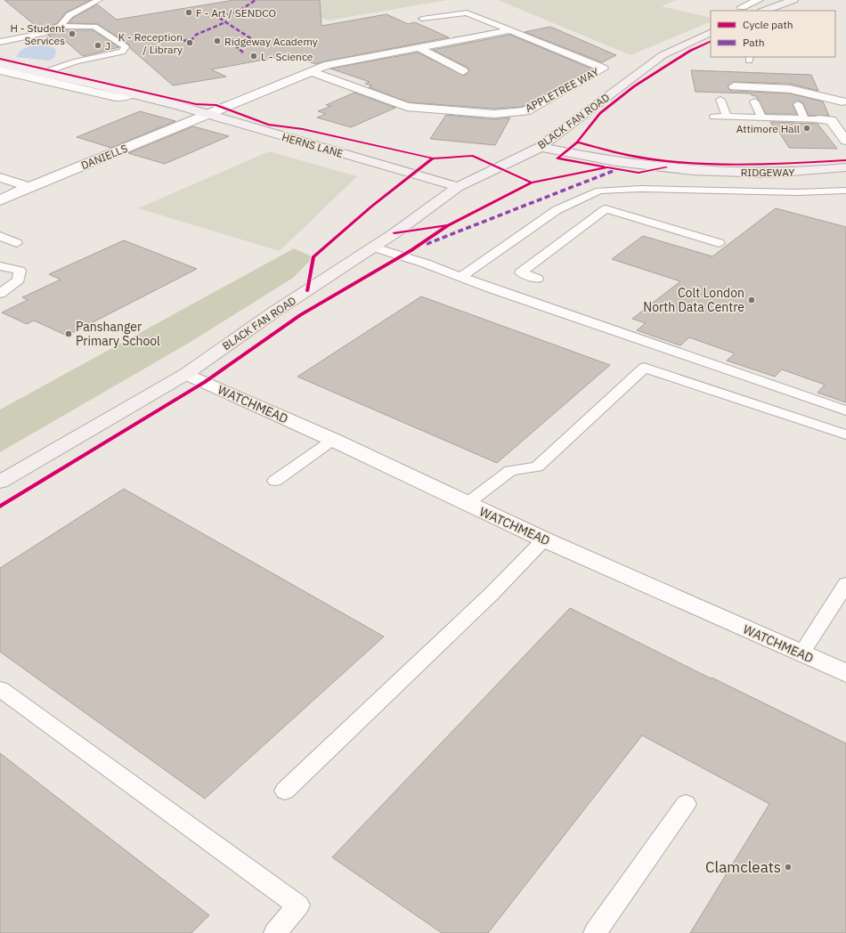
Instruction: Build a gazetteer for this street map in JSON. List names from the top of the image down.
{
  "streets": {
    "main road": ["BLACK FAN ROAD", "HERNS LANE", "RIDGEWAY"],
    "street": ["APPLETREE WAY", "DANIELLS", "WATCHMEAD"]
  },
  "crossings": [
    ["BLACK FAN ROAD", "HERNS LANE"],
    ["BLACK FAN ROAD", "RIDGEWAY"],
    ["BLACK FAN ROAD", "WATCHMEAD"],
    ["HERNS LANE", "DANIELLS"]
  ],
  "places": [
    "F - Art / SENDCO",
    "H - Student Services",
    "Ridgeway Academy",
    "K - Reception / Library",
    "J",
    "L - Science",
    "Attimore Hall",
    "Colt London North Data Centre",
    "Panshanger Primary School",
    "Clamcleats"
  ],
  "legend": ["Cycle path", "Path"]
}
